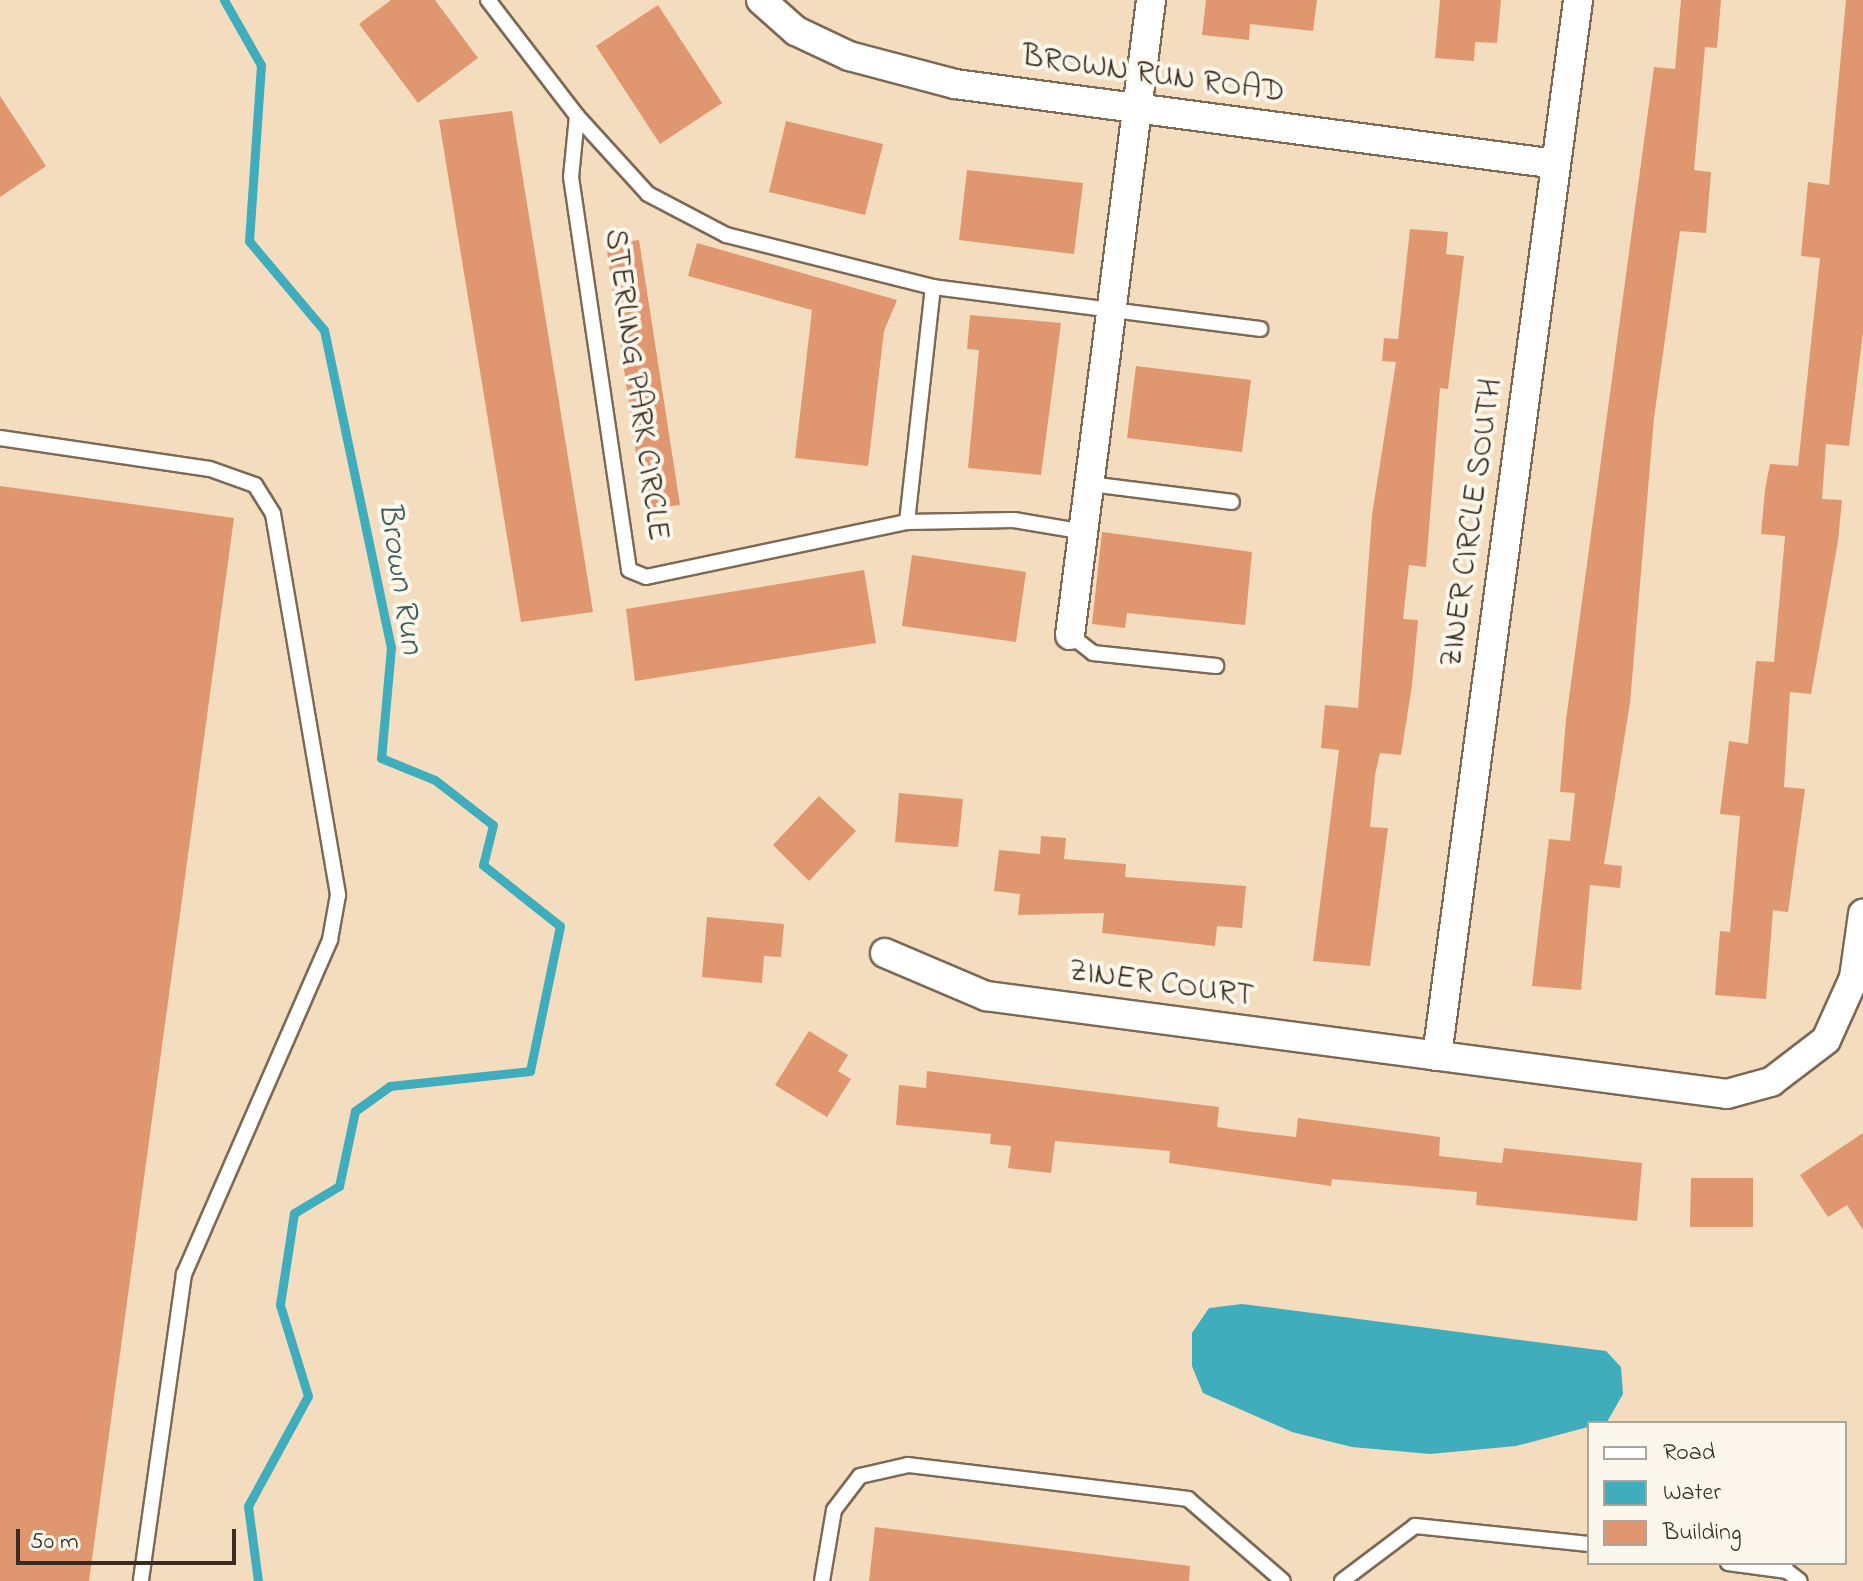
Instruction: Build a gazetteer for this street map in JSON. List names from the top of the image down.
{
  "streets": {
    "street": ["BROWN RUN ROAD", "ZINER CIRCLE SOUTH", "ZINER COURT"],
    "lane": ["STERLING PARK CIRCLE"]
  },
  "crossings": [
    ["BROWN RUN ROAD", "ZINER CIRCLE SOUTH"],
    ["ZINER CIRCLE SOUTH", "ZINER COURT"]
  ],
  "water": ["Brown Run"],
  "legend": ["Road", "Water", "Building"],
  "scale_bar": "50 m"
}
